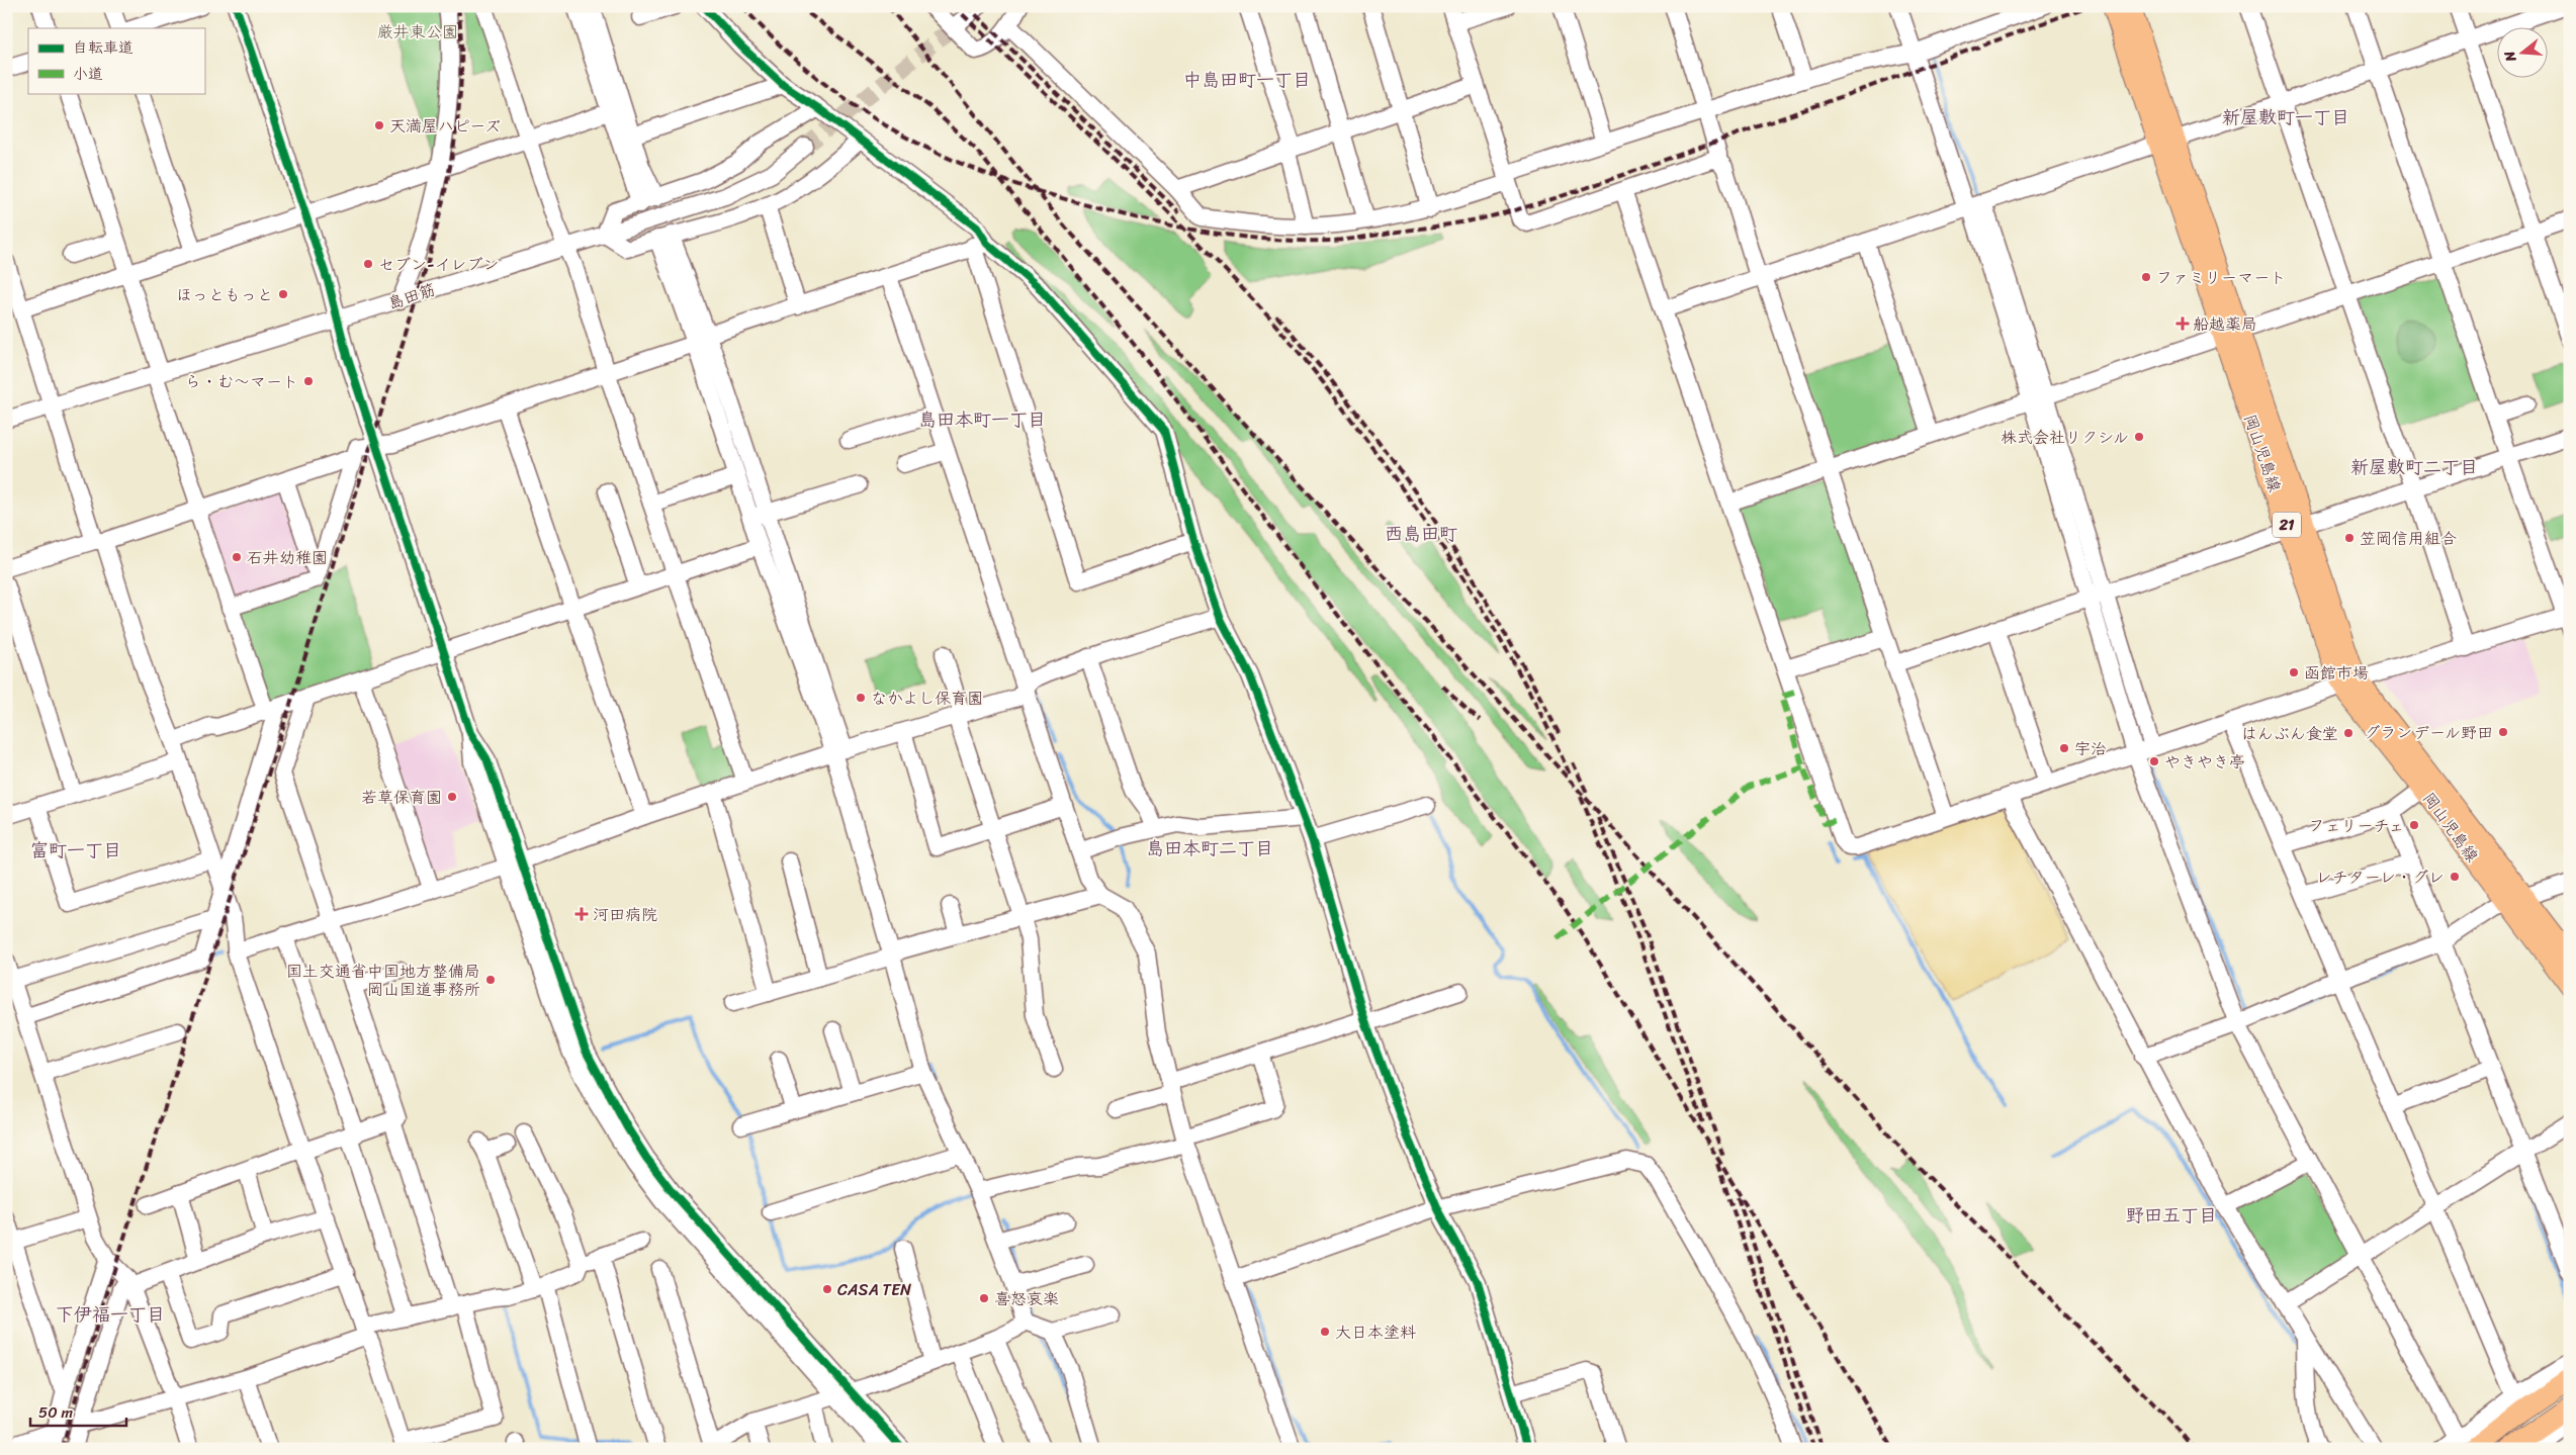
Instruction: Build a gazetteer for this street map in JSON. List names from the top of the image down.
{
  "streets": {
    "main road": ["岡山児島線", "21"],
    "street": ["島田筋"]
  },
  "districts": [
    "中島田町一丁目",
    "新屋敷町一丁目",
    "島田本町一丁目",
    "新屋敷町二丁目",
    "西島田町",
    "島田本町二丁目",
    "富町一丁目",
    "野田五丁目",
    "下伊福一丁目"
  ],
  "parks": ["厳井東公園"],
  "places": {
    "other": [
      "天満屋ハピーズ",
      "セブン-イレブン",
      "ファミリーマート",
      "ほっともっと",
      "ら・む〜マート",
      "株式会社リクシル",
      "笠岡信用組合",
      "石井幼稚園",
      "函館市場",
      "なかよし保育園",
      "グランデール野田",
      "はんぶん食堂",
      "宇治",
      "やきやき亭",
      "若草保育園",
      "フェリーチェ",
      "レチターレ・グレ",
      "国土交通省中国地方整備局 岡山国道事務所",
      "CASA TEN",
      "喜怒哀楽",
      "大日本塗料"
    ],
    "health": ["船越薬局", "河田病院"]
  },
  "legend": ["自転車道", "小道"],
  "scale_bar": "50 m",
  "north": "left"
}
